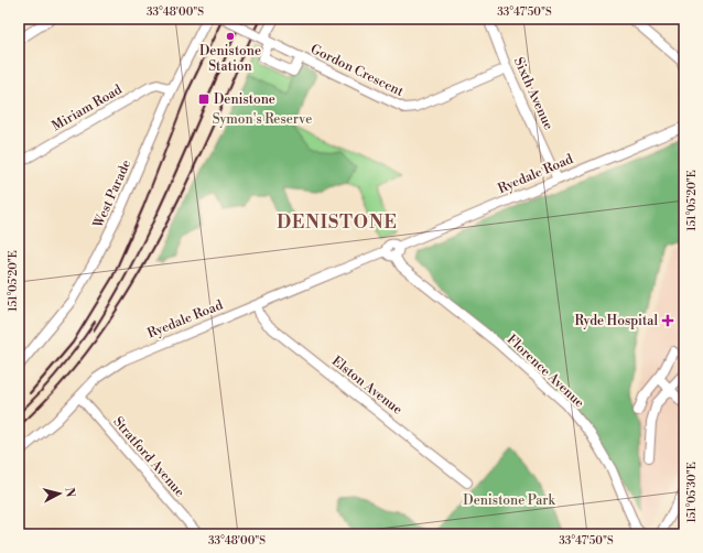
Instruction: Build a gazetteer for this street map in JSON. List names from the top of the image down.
{
  "streets": {
    "street": [
      "Gordon Crescent",
      "Sixth Avenue",
      "Miriam Road",
      "Ryedale Road",
      "West Parade",
      "Florence Avenue",
      "Elston Avenue",
      "Stratford Avenue"
    ]
  },
  "crossings": [
    ["Gordon Crescent", "Sixth Avenue"],
    ["Sixth Avenue", "Ryedale Road"],
    ["Miriam Road", "West Parade"],
    ["Ryedale Road", "Florence Avenue"],
    ["Ryedale Road", "Elston Avenue"],
    ["Ryedale Road", "Stratford Avenue"]
  ],
  "districts": ["DENISTONE"],
  "parks": ["Symon's Reserve", "Denistone Park"],
  "places": {
    "other": ["Denistone Station"],
    "transit": ["Denistone"],
    "health": ["Ryde Hospital"]
  },
  "north": "right",
  "coordinates": [
    "33°48'00\"S",
    "33°47'50\"S",
    "151°05'20\"E",
    "151°05'30\"E"
  ]
}
